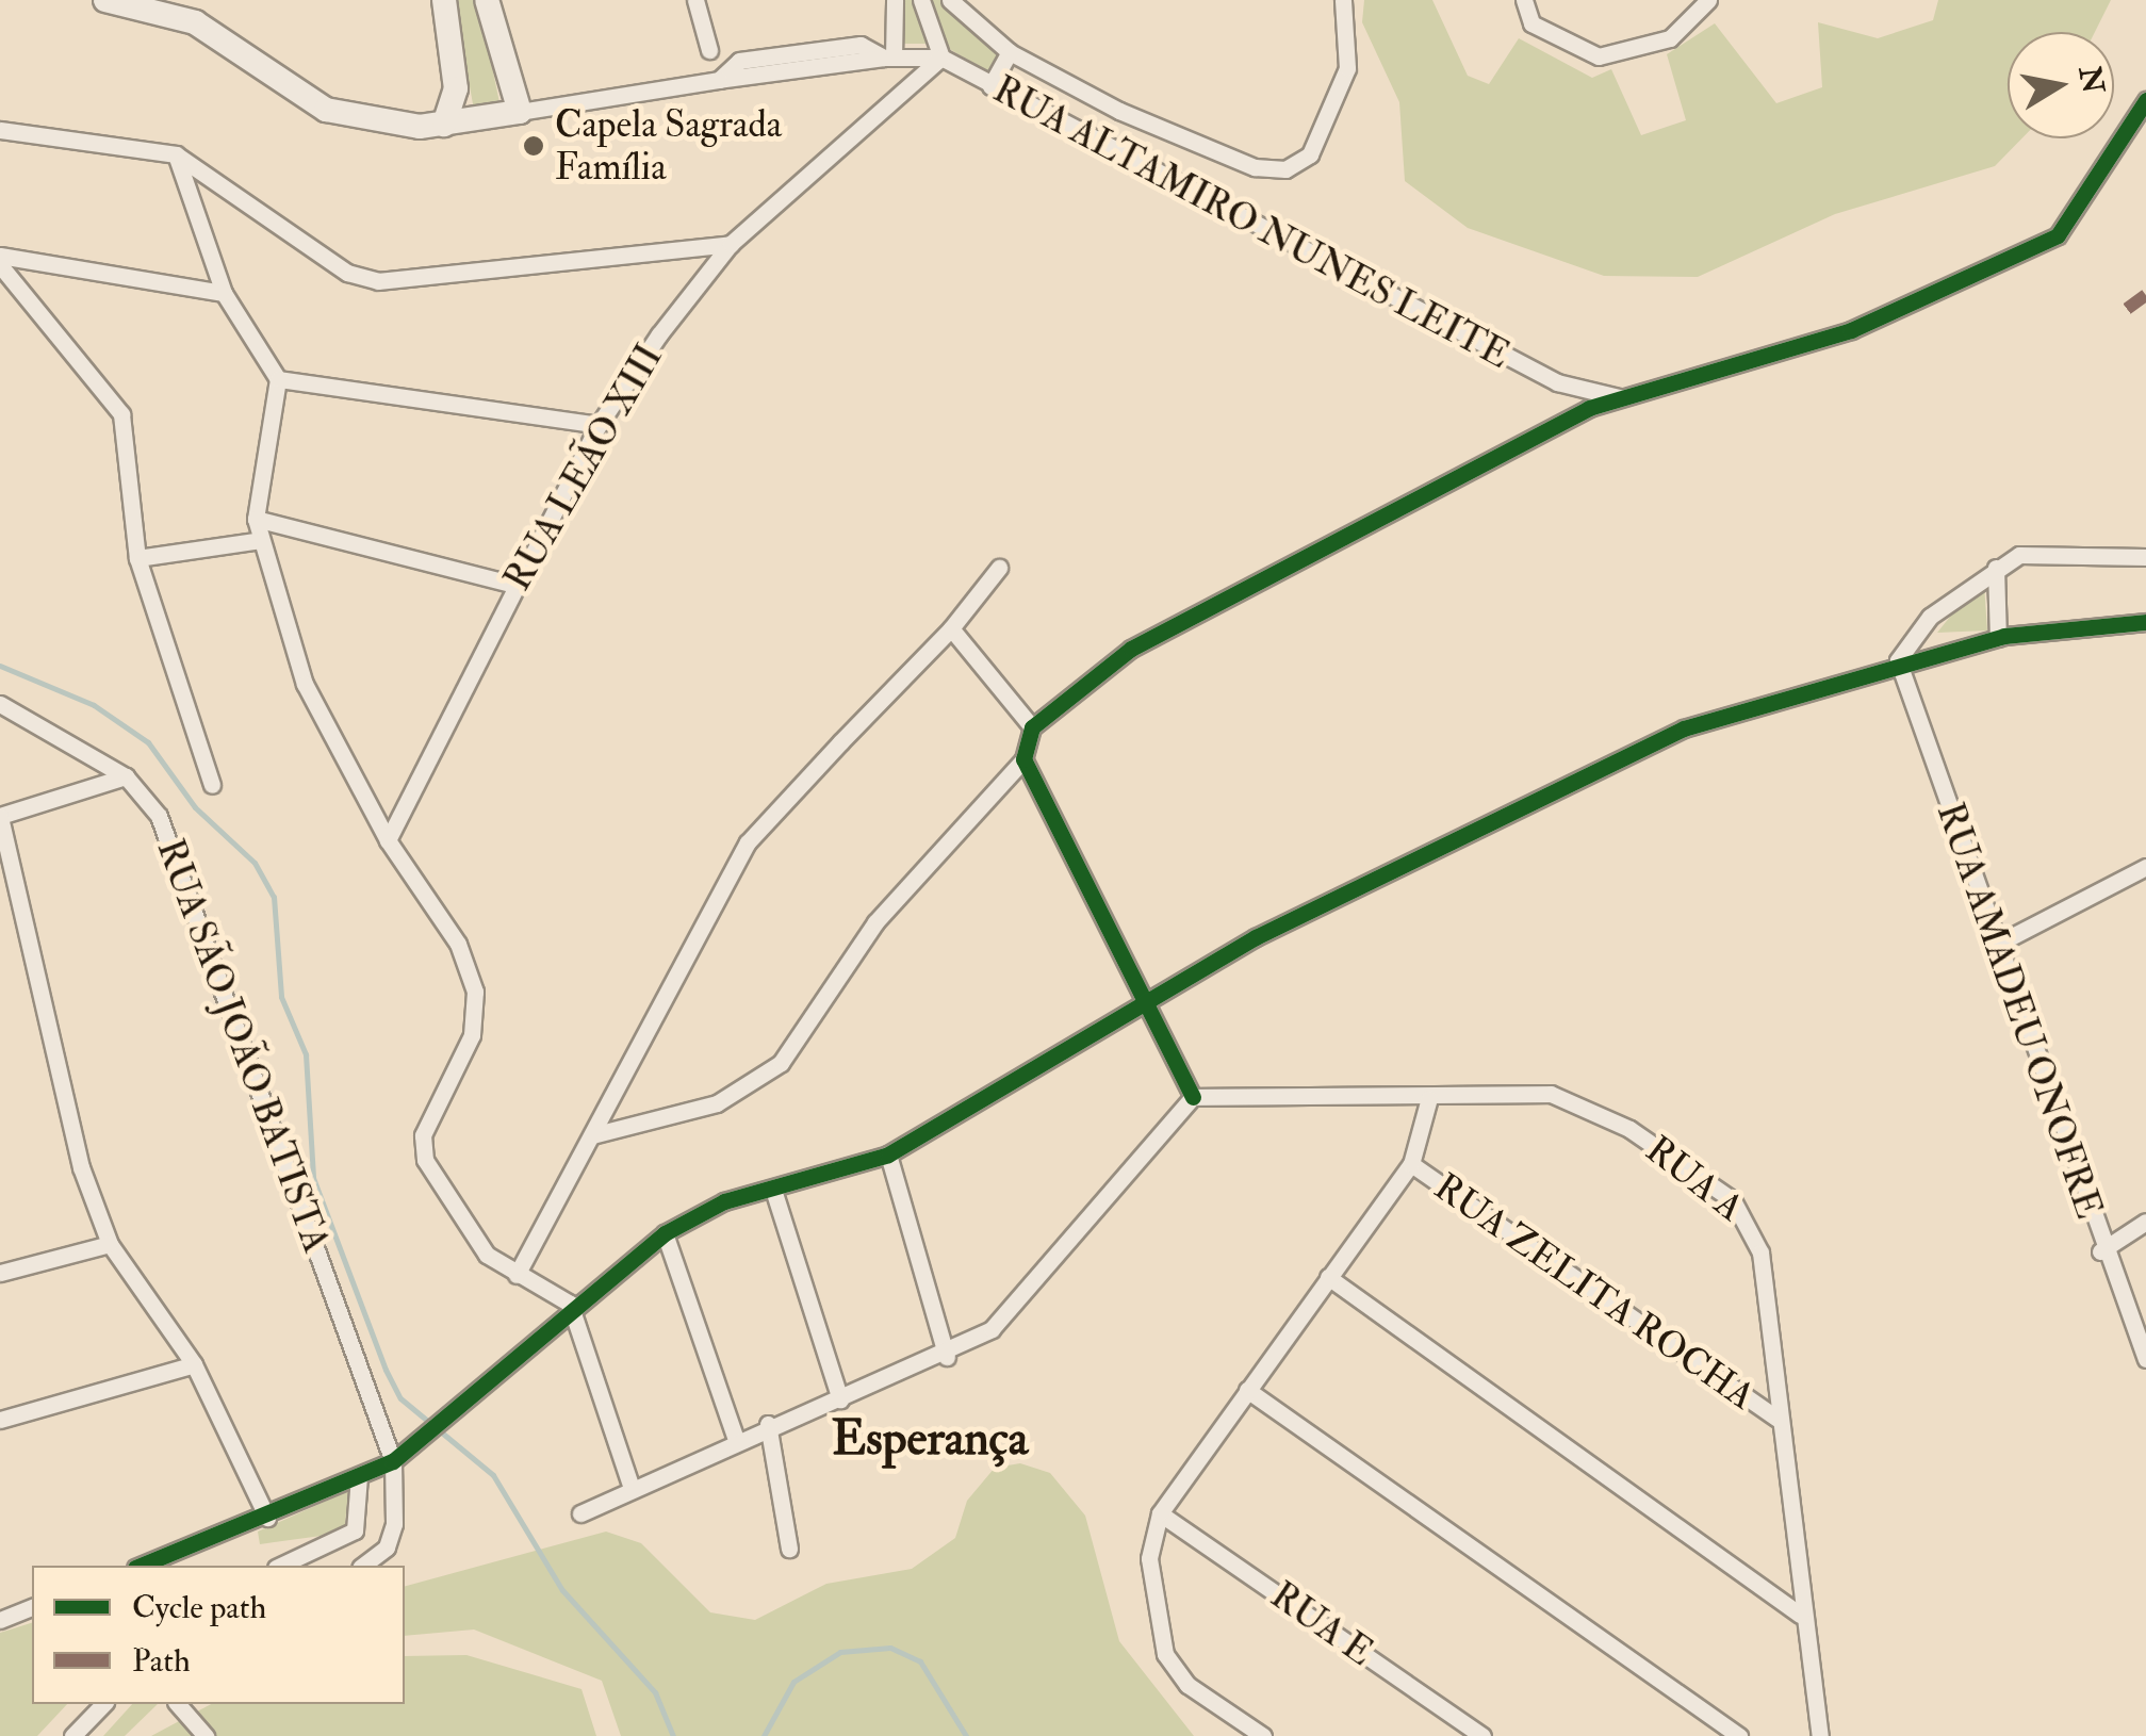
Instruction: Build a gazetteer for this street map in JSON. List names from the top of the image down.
{
  "streets": {
    "street": [
      "RUA ALTAMIRO NUNES LEITE",
      "RUA LEÃO XIII",
      "RUA AMADEU ONOFRE",
      "RUA SÃO JOÃO BATISTA",
      "RUA A",
      "RUA ZELITA ROCHA",
      "RUA E"
    ]
  },
  "crossings": [
    ["RUA ALTAMIRO NUNES LEITE", "RUA LEÃO XIII"],
    ["RUA A", "RUA ZELITA ROCHA"]
  ],
  "districts": ["Esperança"],
  "places": ["Capela Sagrada Família"],
  "legend": ["Cycle path", "Path"],
  "north": "right"
}
